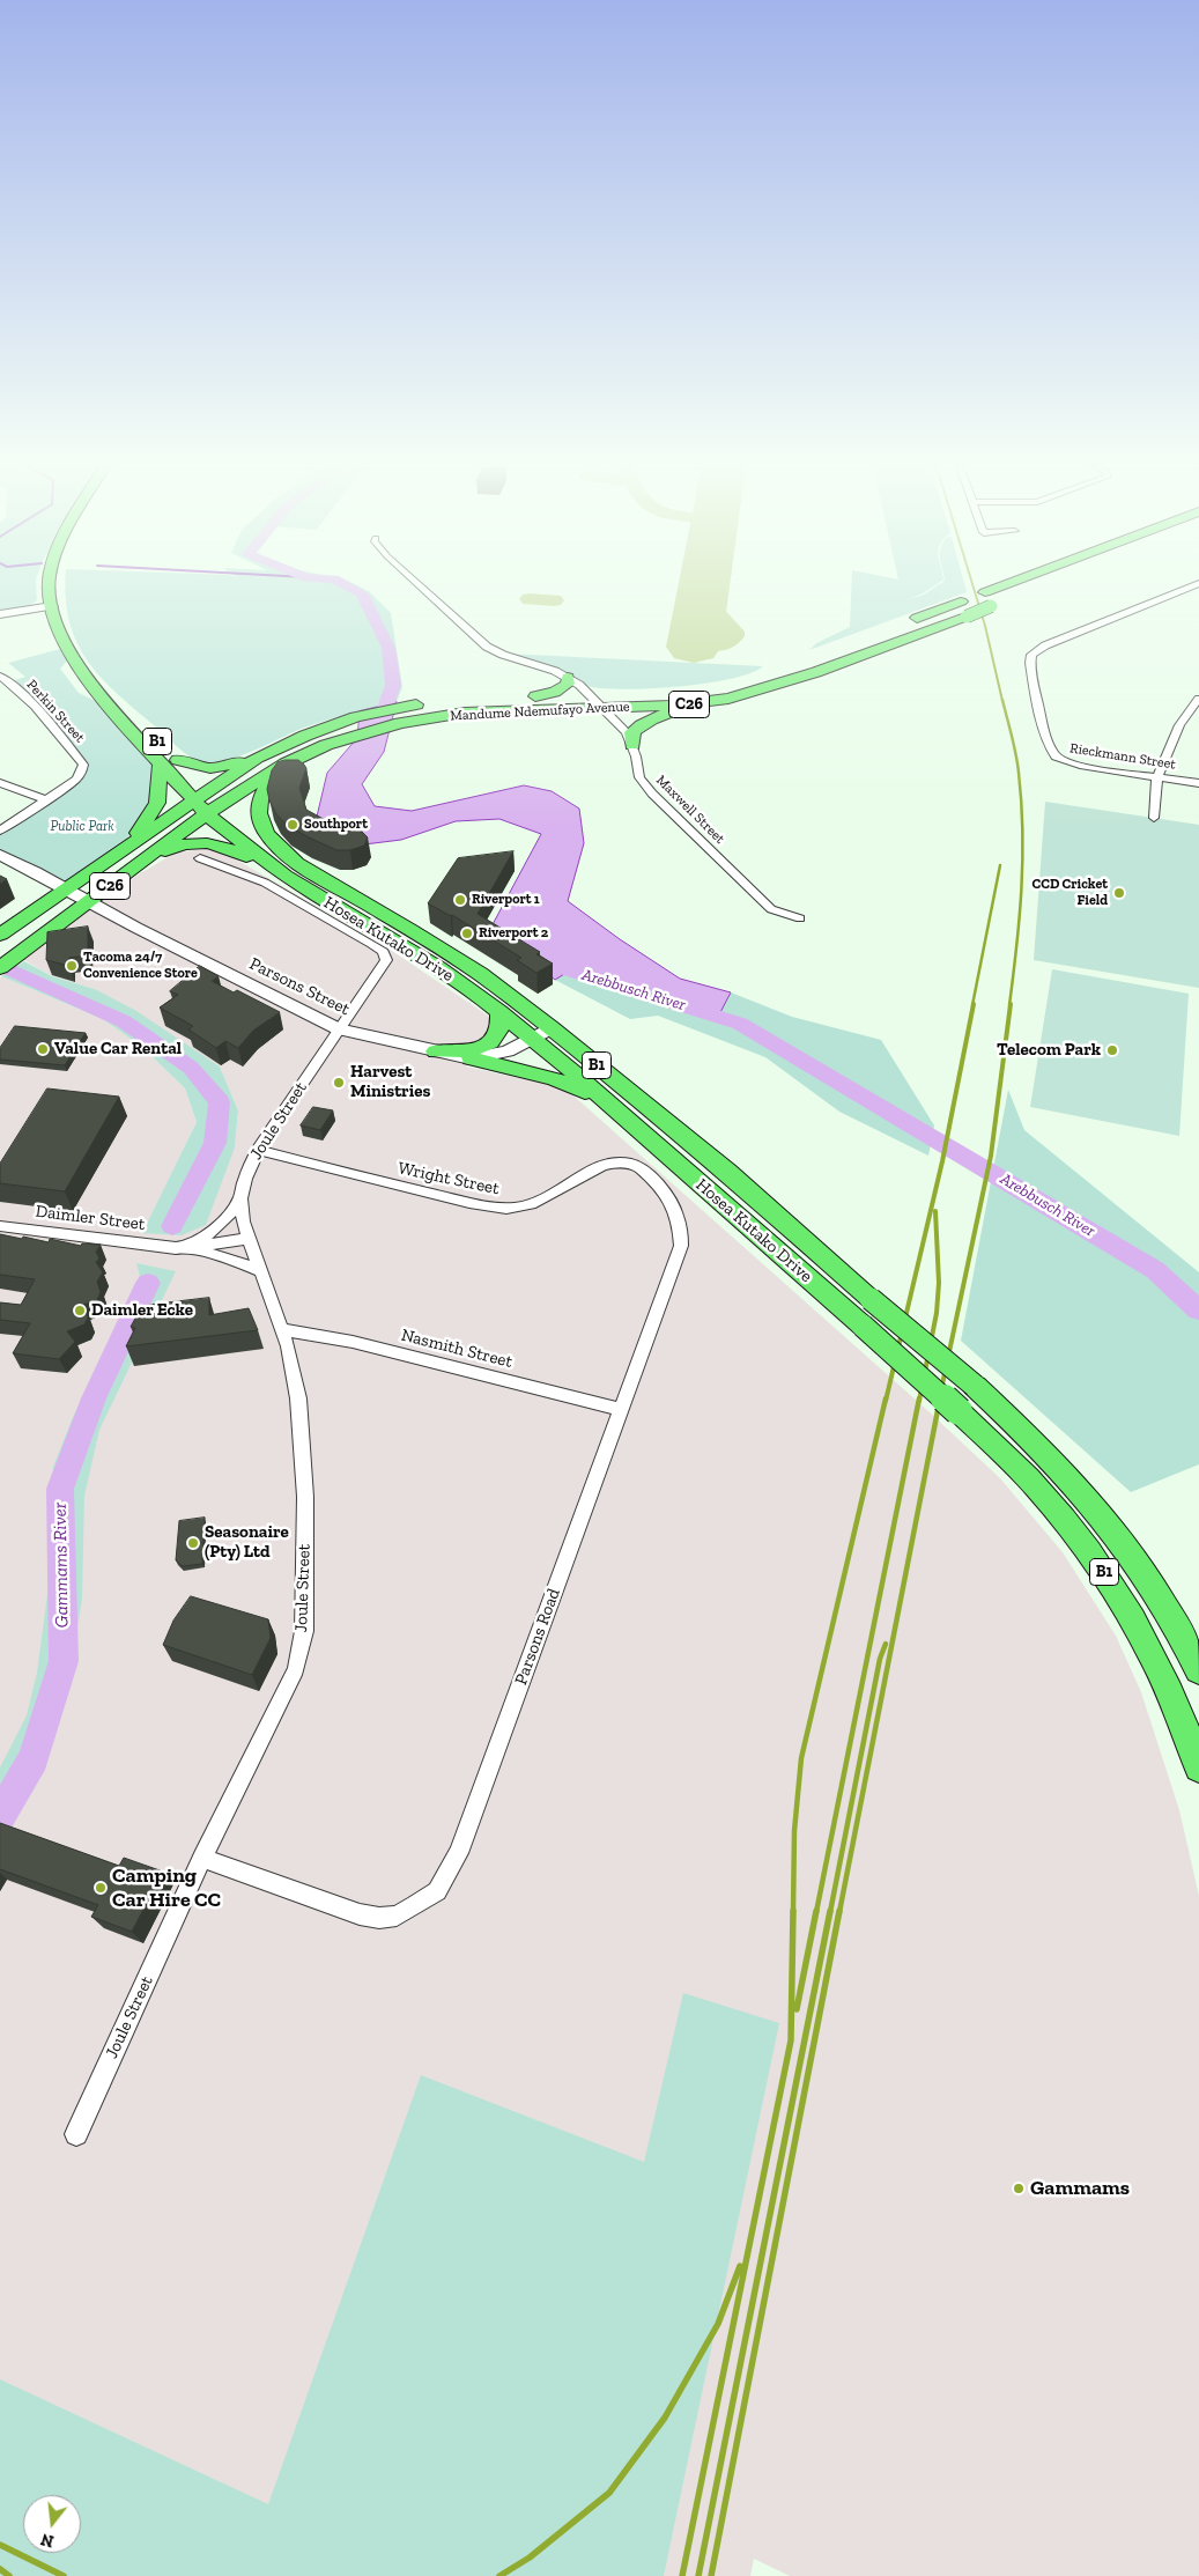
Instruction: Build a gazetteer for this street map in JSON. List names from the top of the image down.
{
  "streets": {
    "main road": [
      "C26",
      "Mandume Ndemufayo Avenue",
      "B1",
      "Hosea Kutako Drive"
    ],
    "street": [
      "Perkin Street",
      "Rieckmann Street",
      "Maxwell Street",
      "Parsons Street",
      "Joule Street",
      "Wright Street",
      "Daimler Street",
      "Nasmith Street",
      "Parsons Road"
    ]
  },
  "crossings": [
    ["Mandume Ndemufayo Avenue", "B1"],
    ["Mandume Ndemufayo Avenue", "Maxwell Street"],
    ["Mandume Ndemufayo Avenue", "Hosea Kutako Drive"],
    ["Mandume Ndemufayo Avenue", "Parsons Street"],
    ["B1", "Hosea Kutako Drive"],
    ["Hosea Kutako Drive", "Parsons Street"],
    ["Parsons Street", "Joule Street"],
    ["Joule Street", "Wright Street"],
    ["Joule Street", "Daimler Street"],
    ["Joule Street", "Nasmith Street"],
    ["Joule Street", "Parsons Road"],
    ["Wright Street", "Parsons Road"],
    ["Nasmith Street", "Parsons Road"]
  ],
  "water": ["Arebbusch River", "Gammams River"],
  "parks": ["Public Park"],
  "places": [
    "Southport",
    "CCD Cricket Field",
    "Riverport 1",
    "Riverport 2",
    "Tacoma 24/7 Convenience Store",
    "Value Car Rental",
    "Telecom Park",
    "Harvest Ministries",
    "Daimler Ecke",
    "Seasonaire (Pty) Ltd",
    "Camping Car Hire CC",
    "Gammams"
  ],
  "north": "bottom"
}
